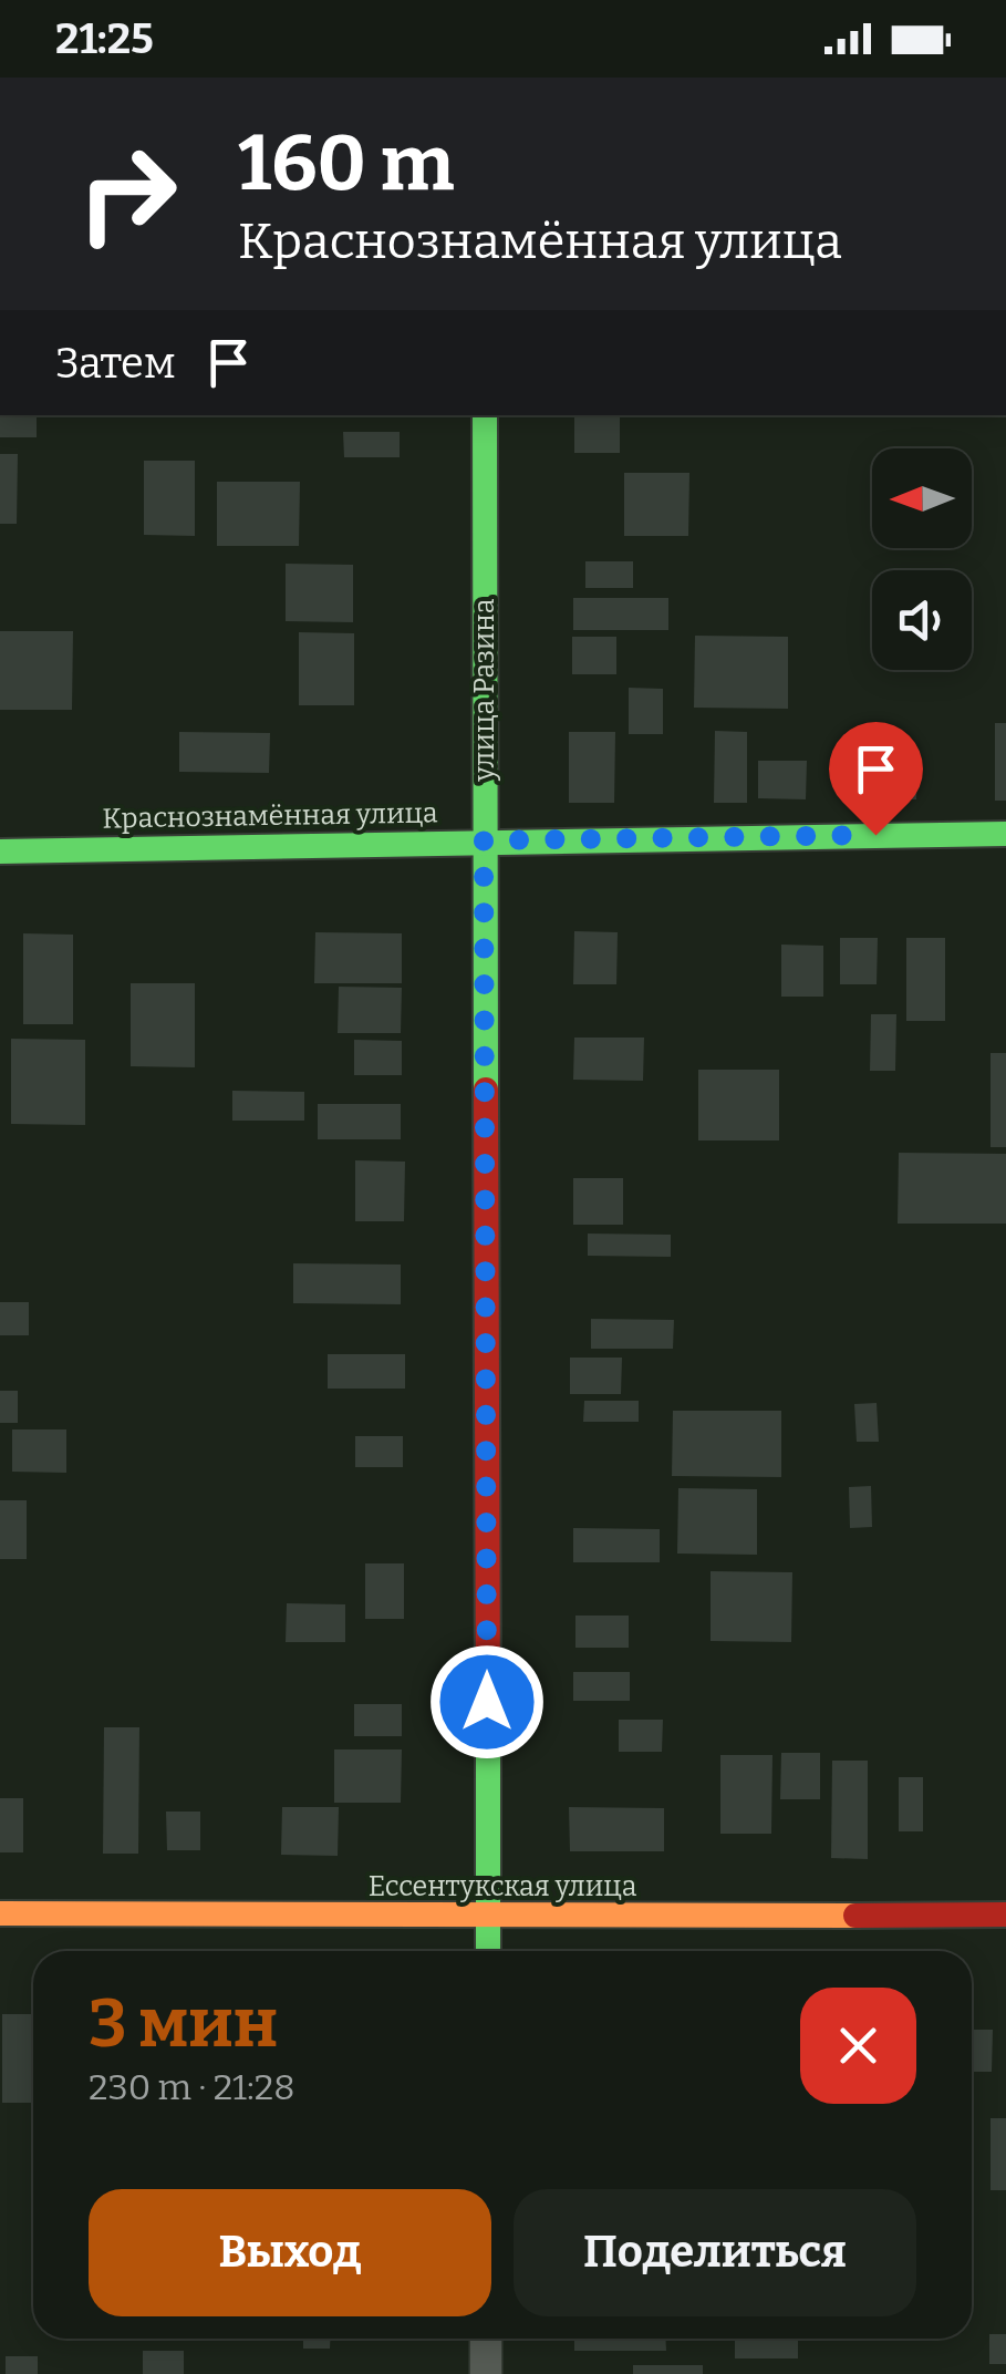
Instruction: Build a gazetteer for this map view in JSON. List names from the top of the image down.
{
  "streets": {
    "street": ["улица Разина", "Краснознамённая улица", "Ессентукская улица"]
  },
  "crossings": [
    ["улица Разина", "Краснознамённая улица"],
    ["улица Разина", "Ессентукская улица"]
  ],
  "north": "left",
  "page": {
    "status": "21:25",
    "turn": ["160 m", "Краснознамённая улица"],
    "then": "Затем",
    "heading": ["3 мин", "230 m · 21:28"],
    "buttons": ["Выход", "Поделиться"]
  }
}
